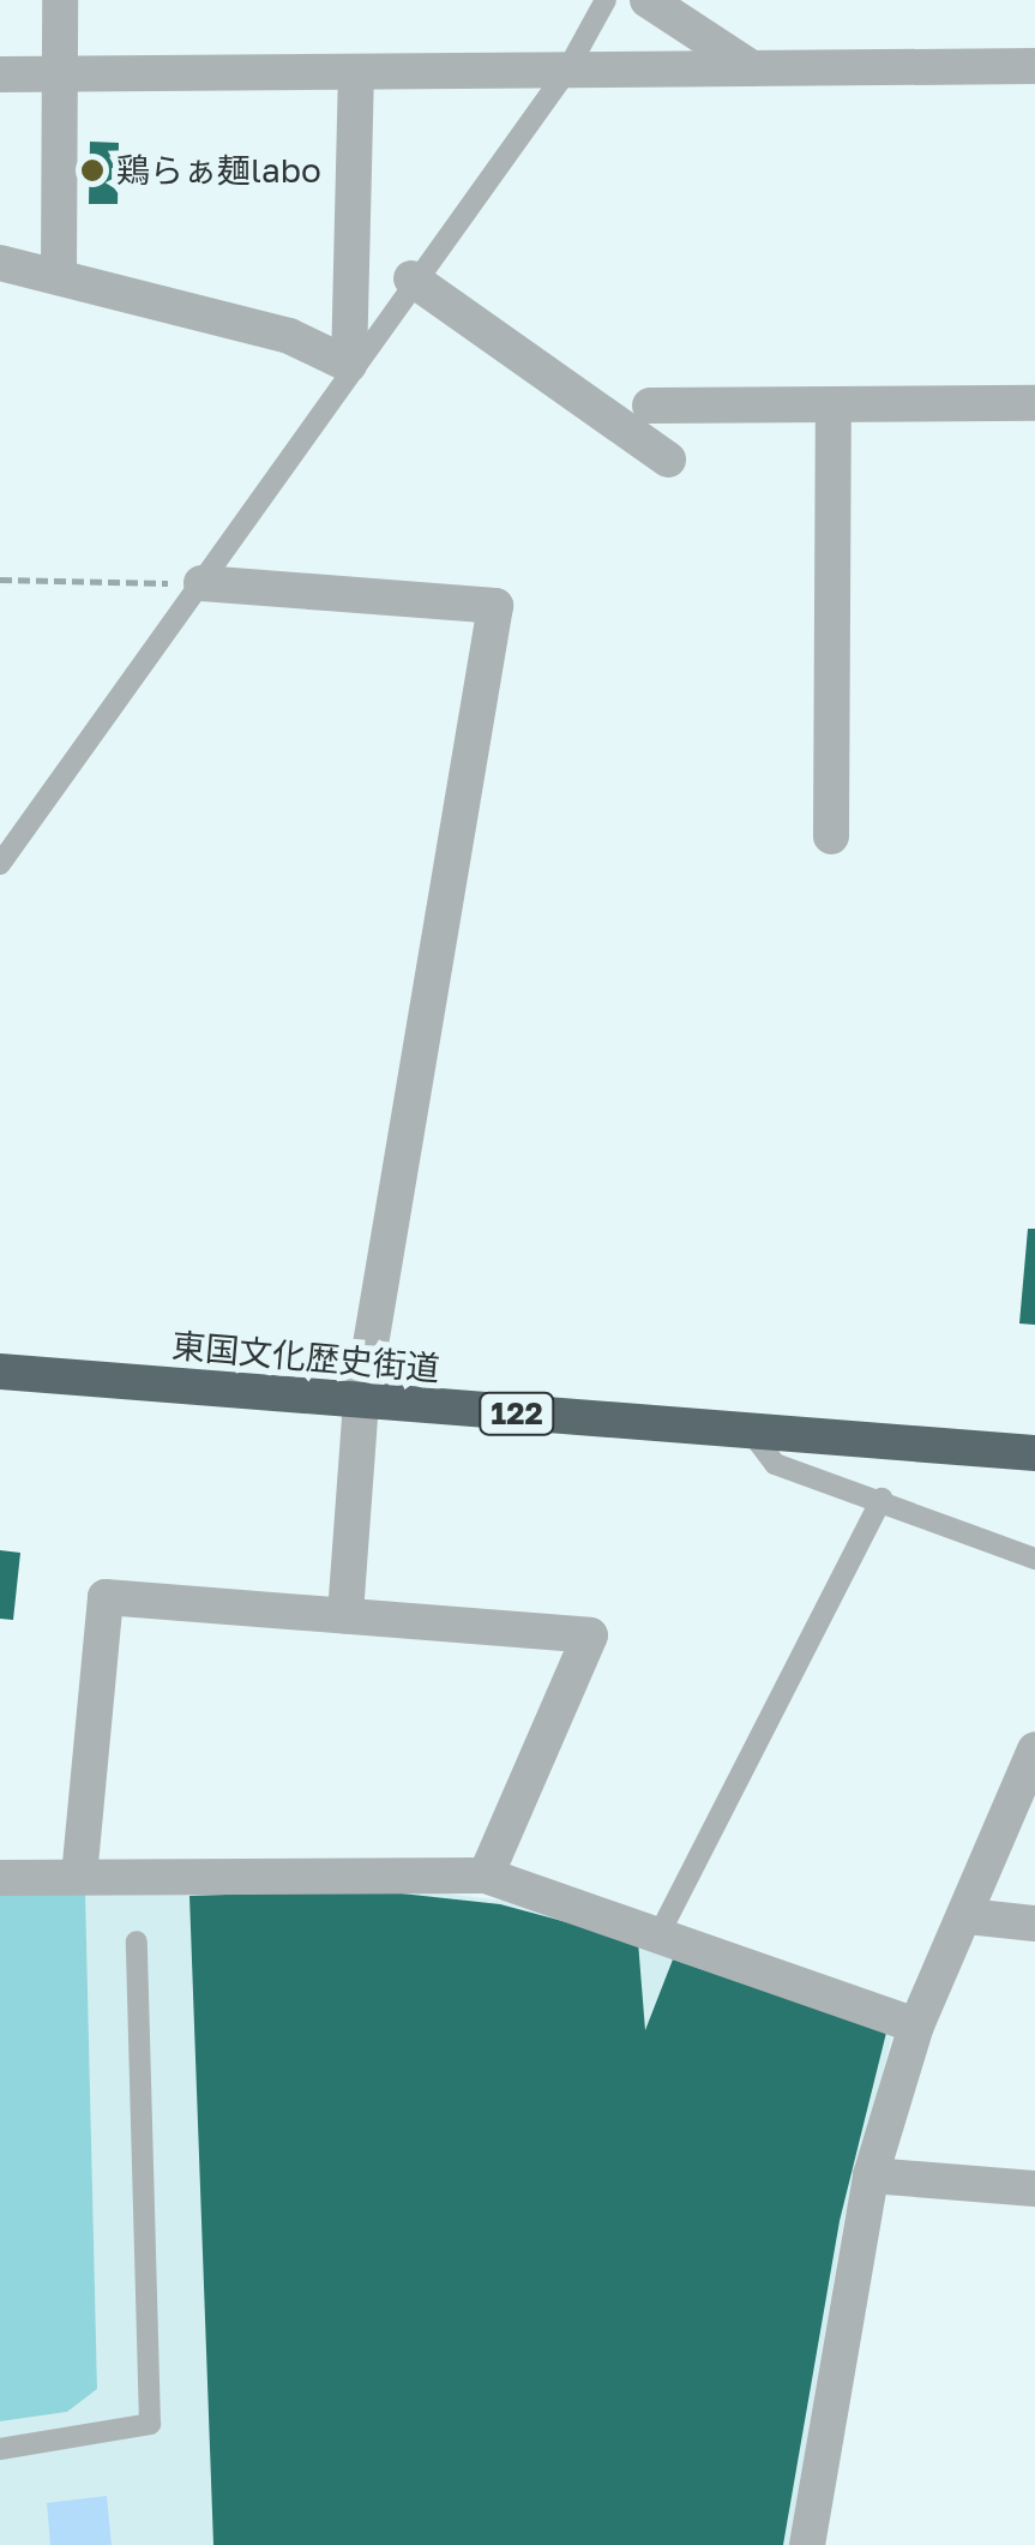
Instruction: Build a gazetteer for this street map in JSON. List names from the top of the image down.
{
  "streets": {
    "highway": ["東国文化歴史街道", "122"]
  },
  "places": ["鶏らぁ麺labo"]
}
